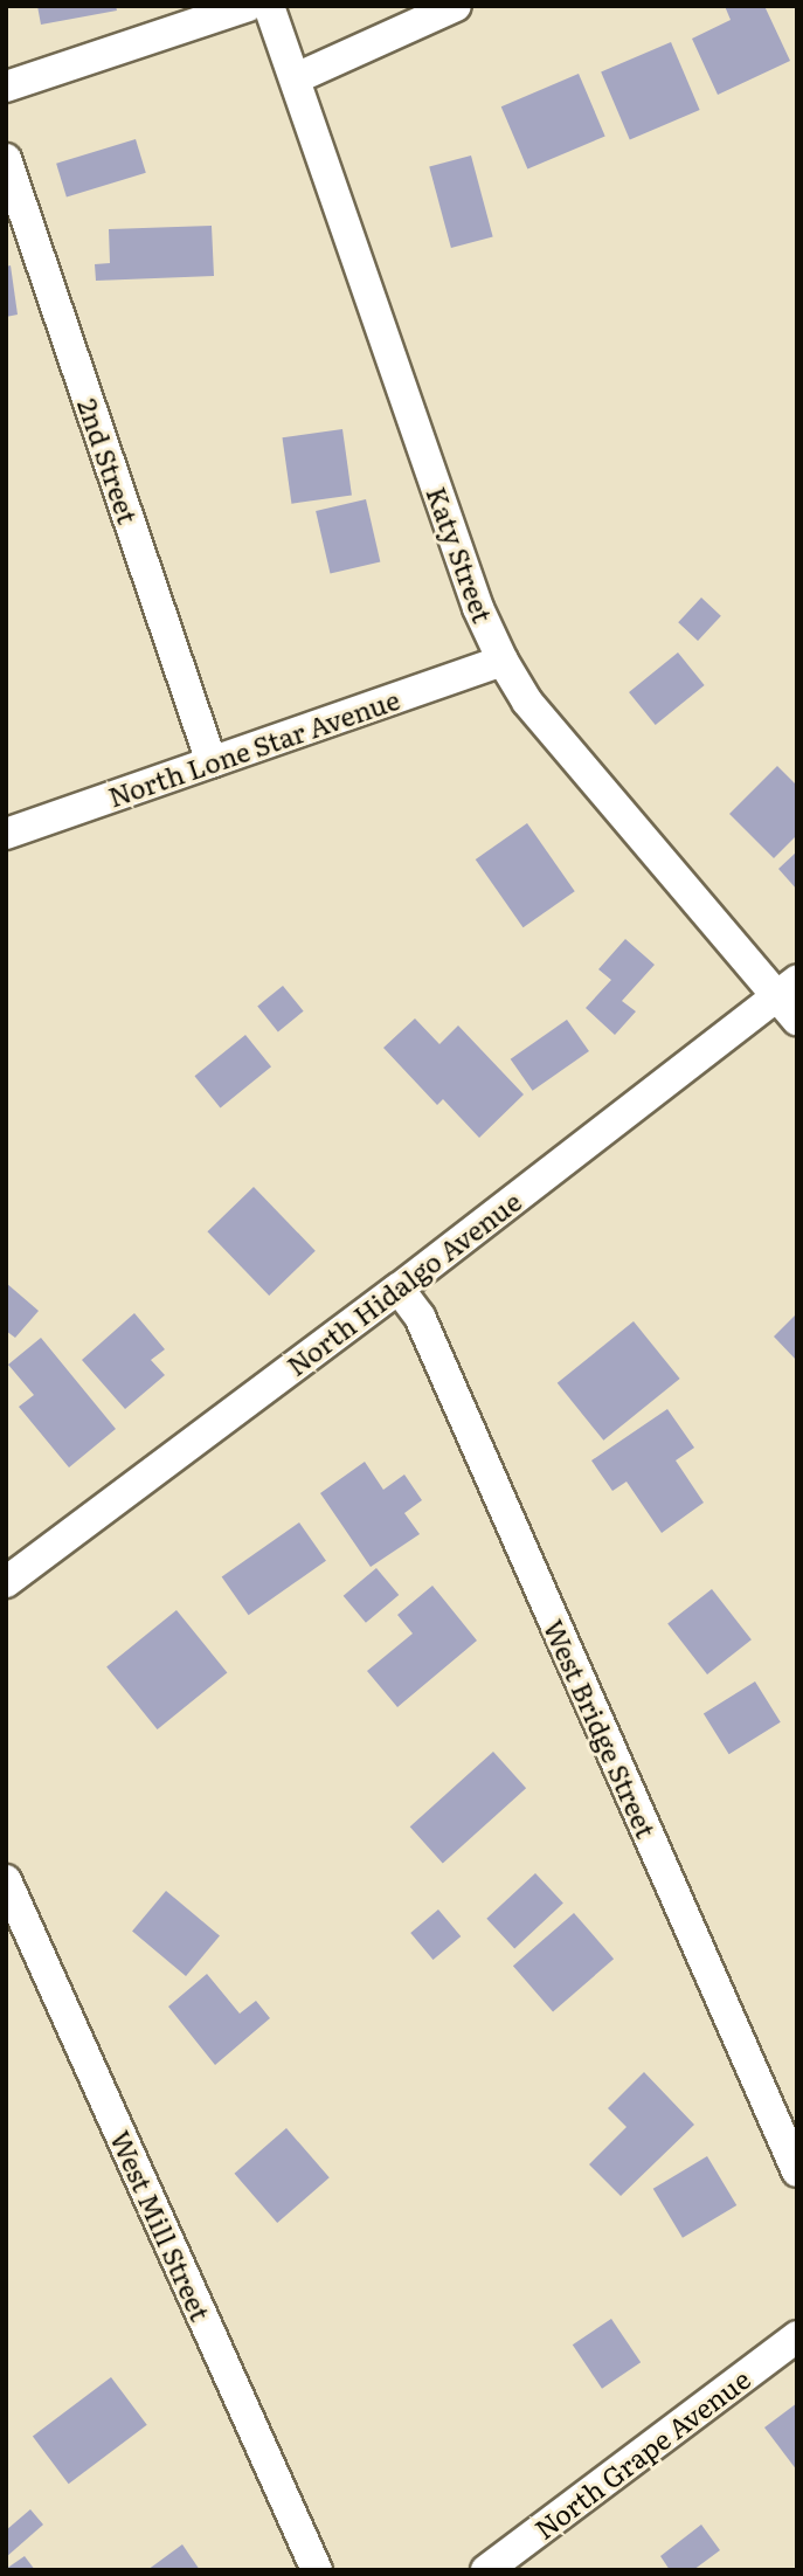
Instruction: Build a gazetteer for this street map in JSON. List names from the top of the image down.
{
  "streets": {
    "street": [
      "2nd Street",
      "Katy Street",
      "North Lone Star Avenue",
      "North Hidalgo Avenue",
      "West Bridge Street",
      "West Mill Street",
      "North Grape Avenue"
    ]
  },
  "crossings": [
    ["2nd Street", "North Lone Star Avenue"],
    ["Katy Street", "North Lone Star Avenue"],
    ["Katy Street", "North Hidalgo Avenue"],
    ["North Hidalgo Avenue", "West Bridge Street"]
  ]
}
